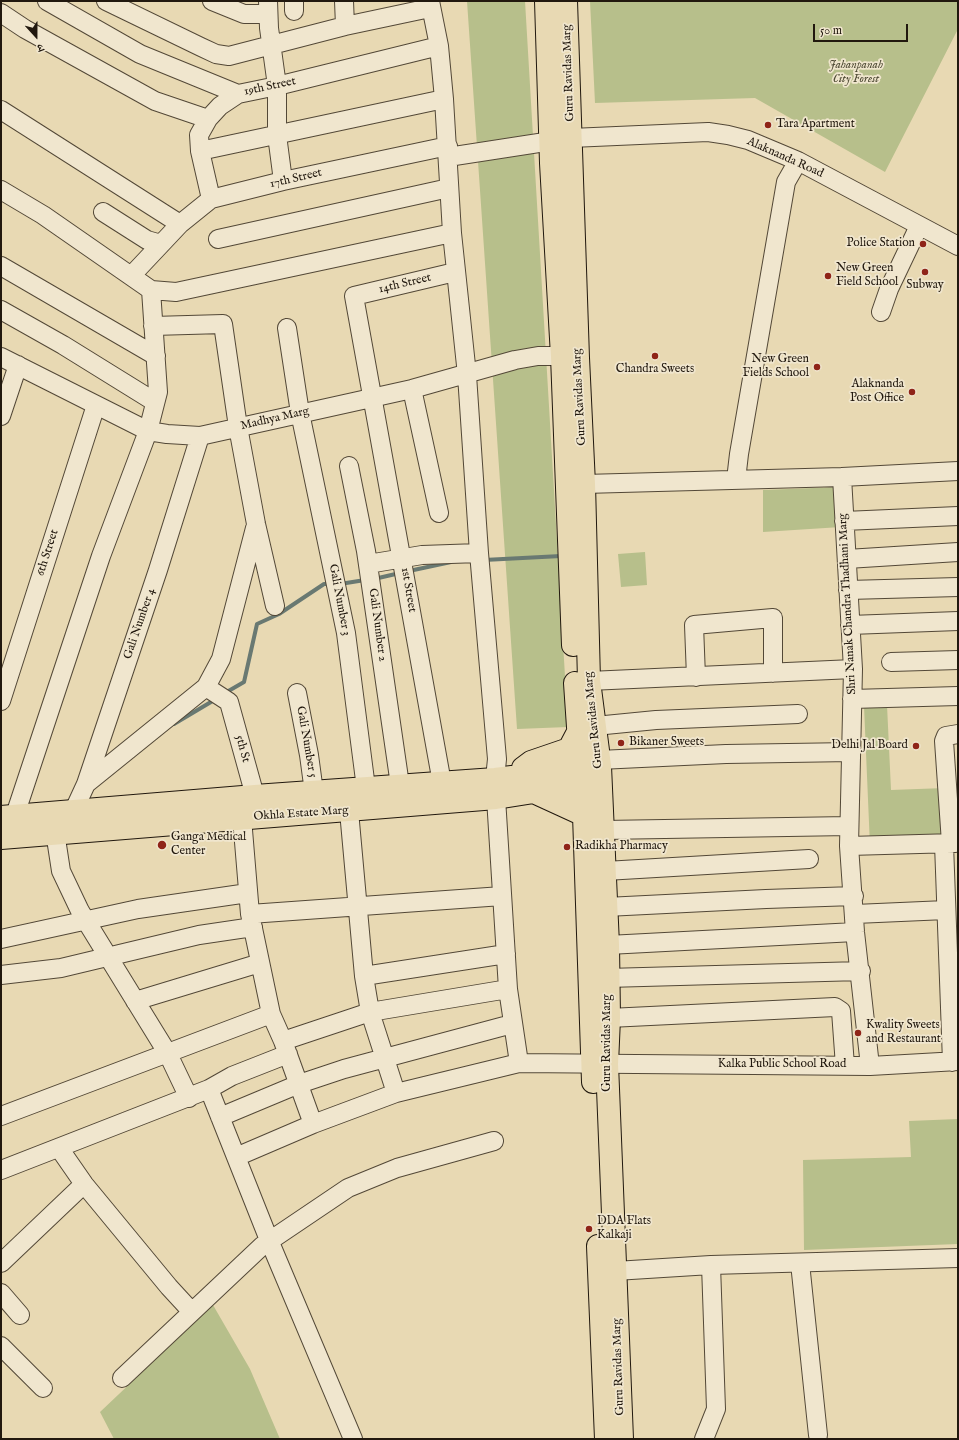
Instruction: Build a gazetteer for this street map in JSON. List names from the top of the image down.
{
  "streets": {
    "main road": ["Guru Ravidas Marg", "Okhla Estate Marg"],
    "street": [
      "19th Street",
      "Alaknanda Road",
      "17th Street",
      "14th Street",
      "Madhya Marg",
      "6th Street",
      "1st Street",
      "Gali Number 3",
      "Shri Nanak Chandra Thadhani Marg",
      "Gali Number 4",
      "Gali Number 2",
      "Gali Number 5",
      "5th St",
      "Kalka Public School Road"
    ]
  },
  "crossings": [
    ["Guru Ravidas Marg", "Alaknanda Road"],
    ["Guru Ravidas Marg", "Madhya Marg"],
    ["Guru Ravidas Marg", "Okhla Estate Marg"],
    ["Guru Ravidas Marg", "Kalka Public School Road"],
    ["Alaknanda Road", "17th Street"],
    ["14th Street", "1st Street"],
    ["Madhya Marg", "6th Street"],
    ["Madhya Marg", "1st Street"],
    ["Madhya Marg", "Gali Number 3"],
    ["Madhya Marg", "Gali Number 4"],
    ["1st Street", "Okhla Estate Marg"],
    ["Gali Number 3", "Okhla Estate Marg"],
    ["Shri Nanak Chandra Thadhani Marg", "Kalka Public School Road"],
    ["Gali Number 4", "Okhla Estate Marg"],
    ["Gali Number 2", "Okhla Estate Marg"],
    ["Gali Number 5", "Okhla Estate Marg"],
    ["5th St", "Okhla Estate Marg"]
  ],
  "parks": ["Jahanpanah City Forest"],
  "places": [
    "Tara Apartment",
    "Police Station",
    "Subway",
    "New Green Field School",
    "Chandra Sweets",
    "New Green Fields School",
    "Alaknanda Post Office",
    "Bikaner Sweets",
    "Delhi Jal Board",
    "Ganga Medical Center",
    "Radikha Pharmacy",
    "Kwality Sweets and Restaurant",
    "DDA Flats Kalkaji"
  ],
  "scale_bar": "50 m",
  "north": "bottom"
}
